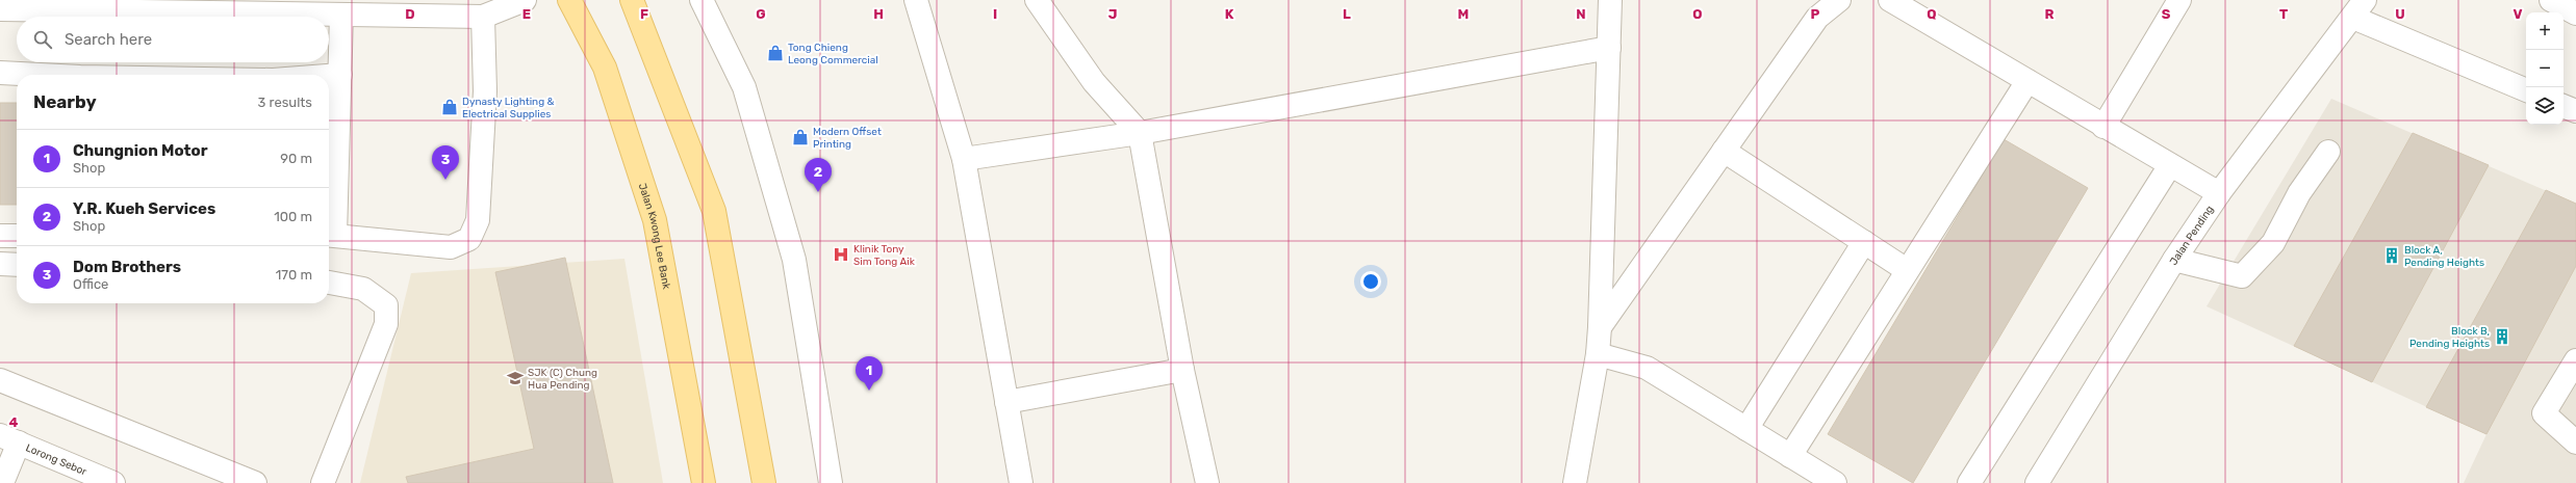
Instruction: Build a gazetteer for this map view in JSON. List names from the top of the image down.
{
  "streets": {
    "main road": ["Jalan Kwong Lee Bank"],
    "street": ["Jalan Pending", "Lorong Sebor"]
  },
  "places": {
    "shop": ["Tong Chieng Leong Commercial", "Dynasty Lighting & Electrical Supplies", "Modern Offset Printing"],
    "hospital": ["Klinik Tony Sim Tong Aik"],
    "building": ["Block A, Pending Heights", "Block B, Pending Heights"],
    "school or university": ["SJK (C) Chung Hua Pending"]
  },
  "page": {
    "map_buttons": ["+", "−"],
    "search": "Search here",
    "heading": ["Nearby", "3 results"],
    "list": [
      {
        "mark": "1",
        "name": "Chungnion Motor",
        "note": "Shop",
        "value": "90 m"
      },
      {
        "mark": "2",
        "name": "Y.R. Kueh Services",
        "note": "Shop",
        "value": "100 m"
      },
      {
        "mark": "3",
        "name": "Dom Brothers",
        "note": "Office",
        "value": "170 m"
      }
    ],
    "pins": ["3", "2", "1"]
  },
  "grid": {
    "columns": [
      "D",
      "E",
      "F",
      "G",
      "H",
      "I",
      "J",
      "K",
      "L",
      "M",
      "N",
      "O",
      "P",
      "Q",
      "R",
      "S",
      "T",
      "U",
      "V"
    ],
    "rows": ["4"]
  }
}
